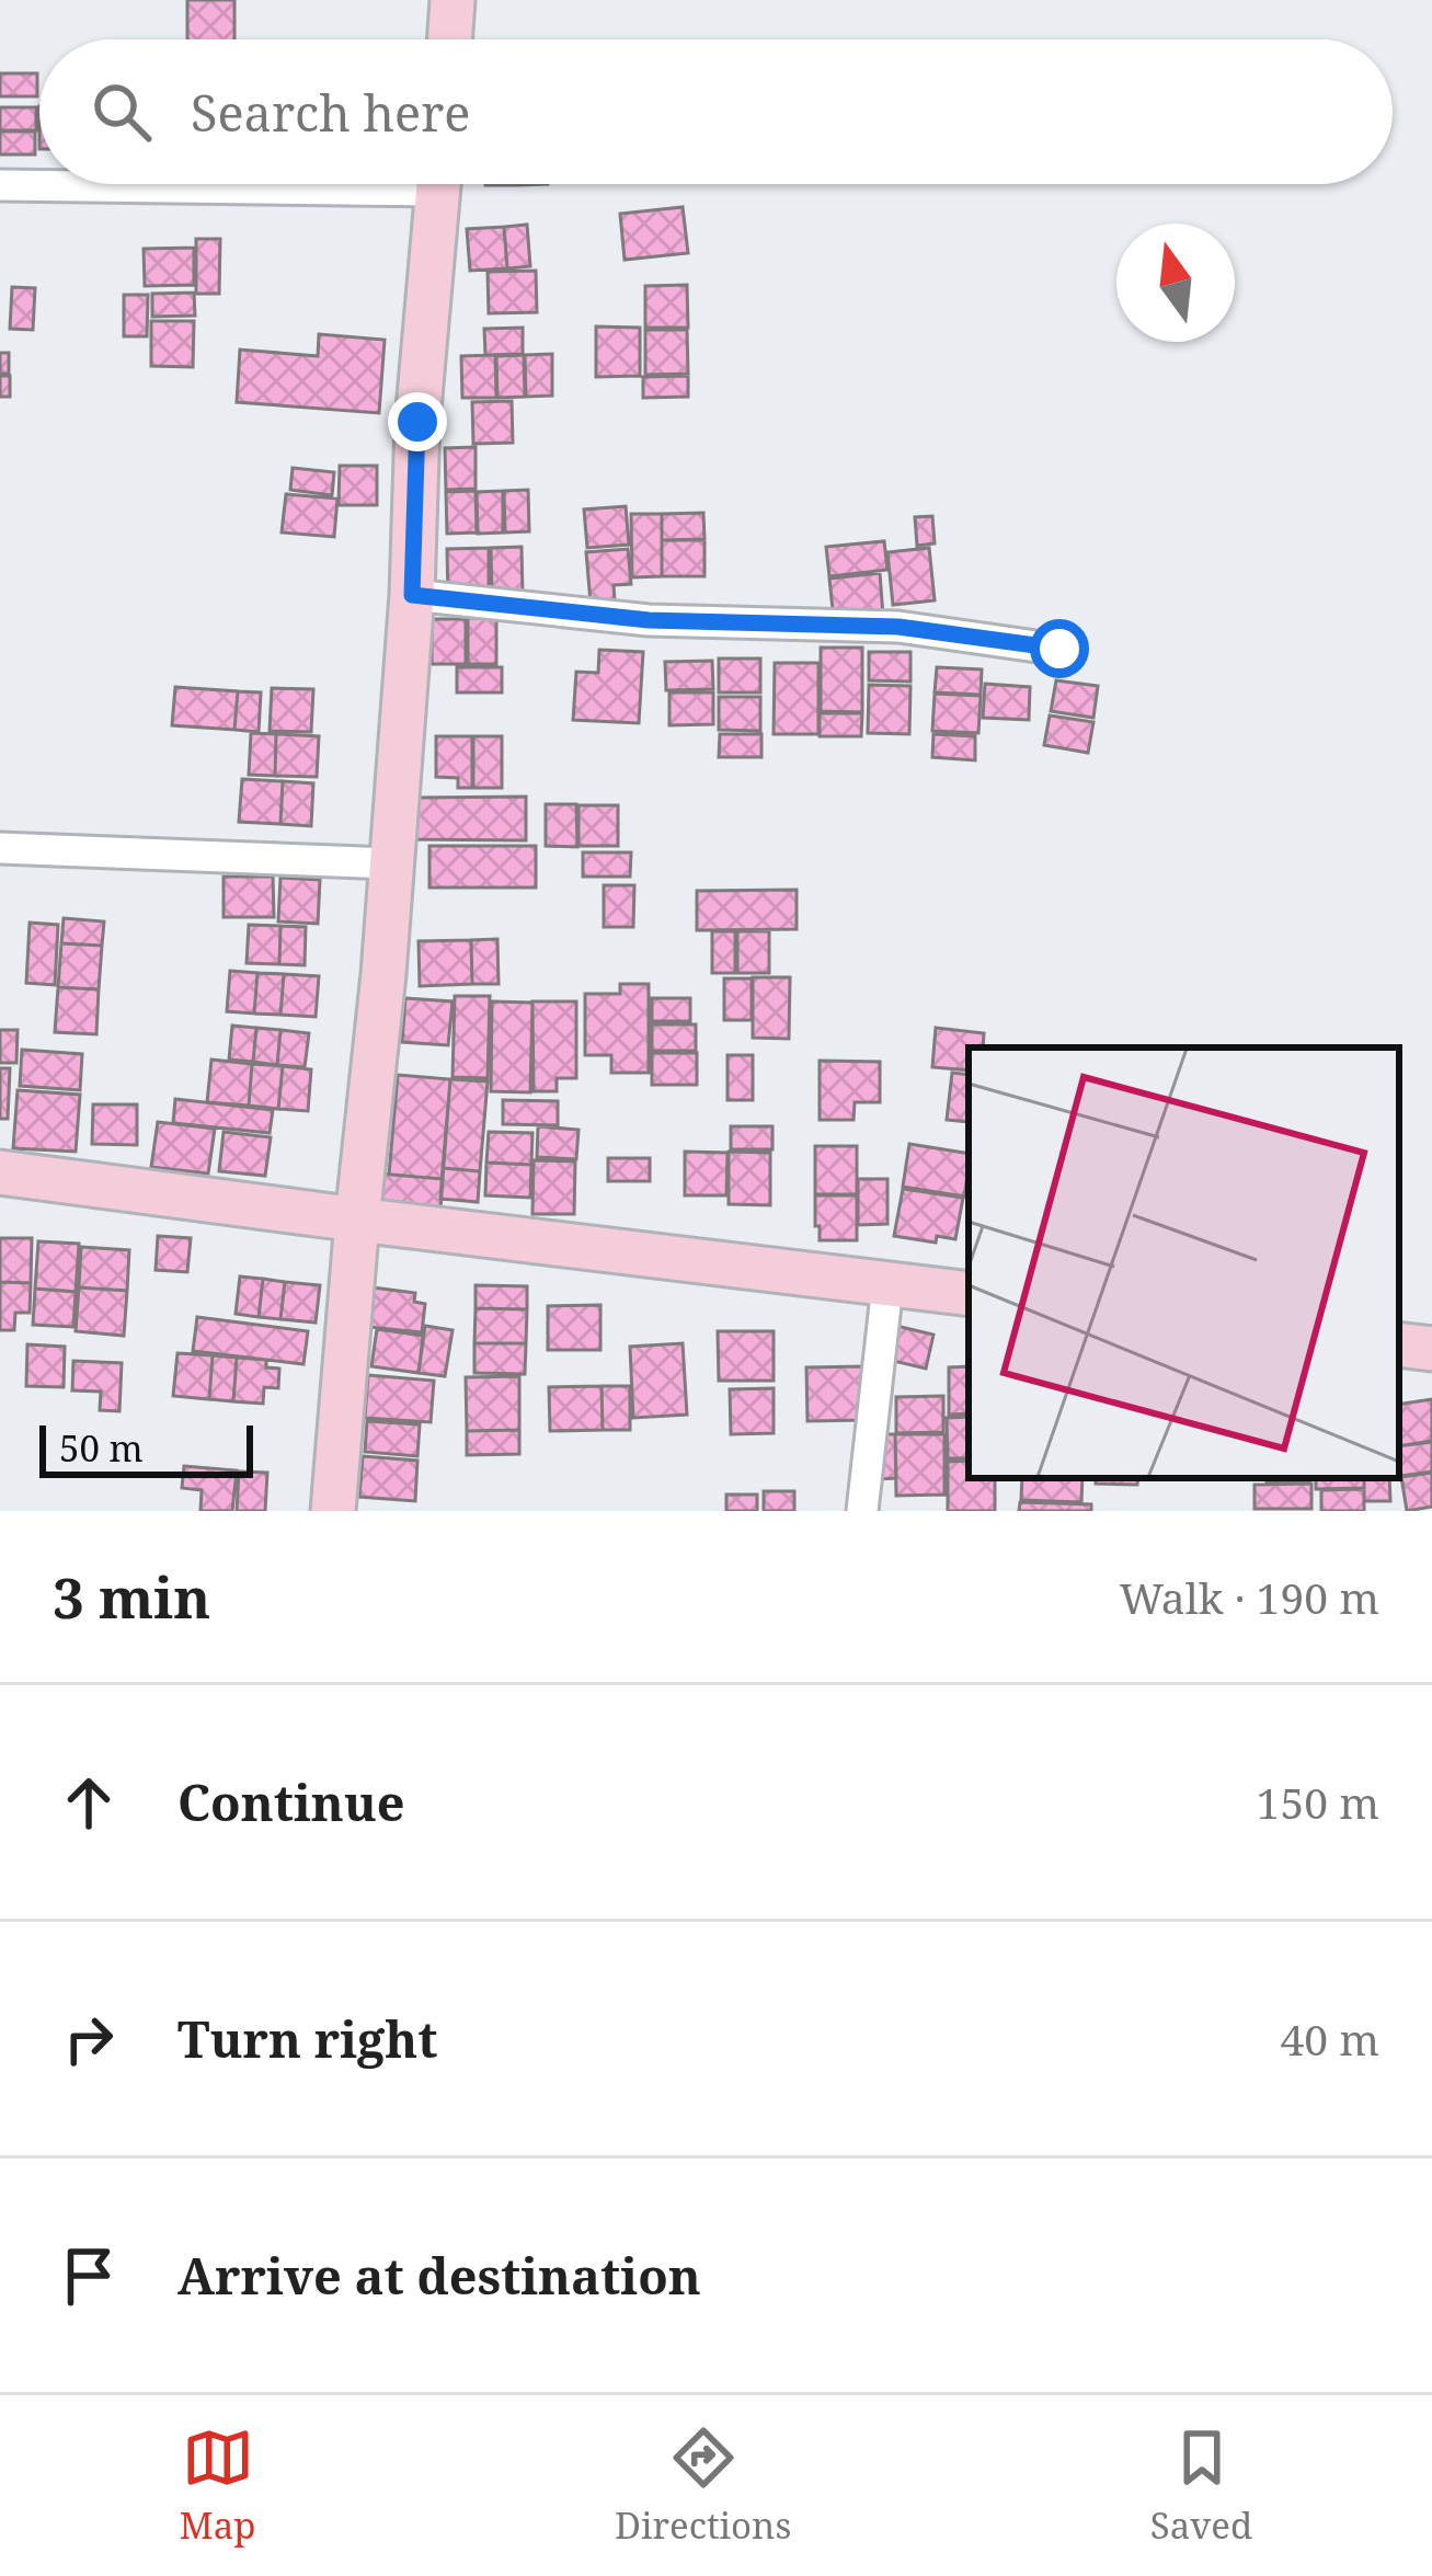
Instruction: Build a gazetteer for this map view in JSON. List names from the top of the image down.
{
  "scale_bar": "50 m",
  "north": "top",
  "page": {
    "search": "Search here",
    "scale": "50 m",
    "heading": ["3 min", "Walk · 190 m"],
    "list": [
      ["Continue", "150 m"],
      ["Turn right", "40 m"],
      "Arrive at destination"
    ],
    "nav": ["Map", "Directions", "Saved"]
  }
}
